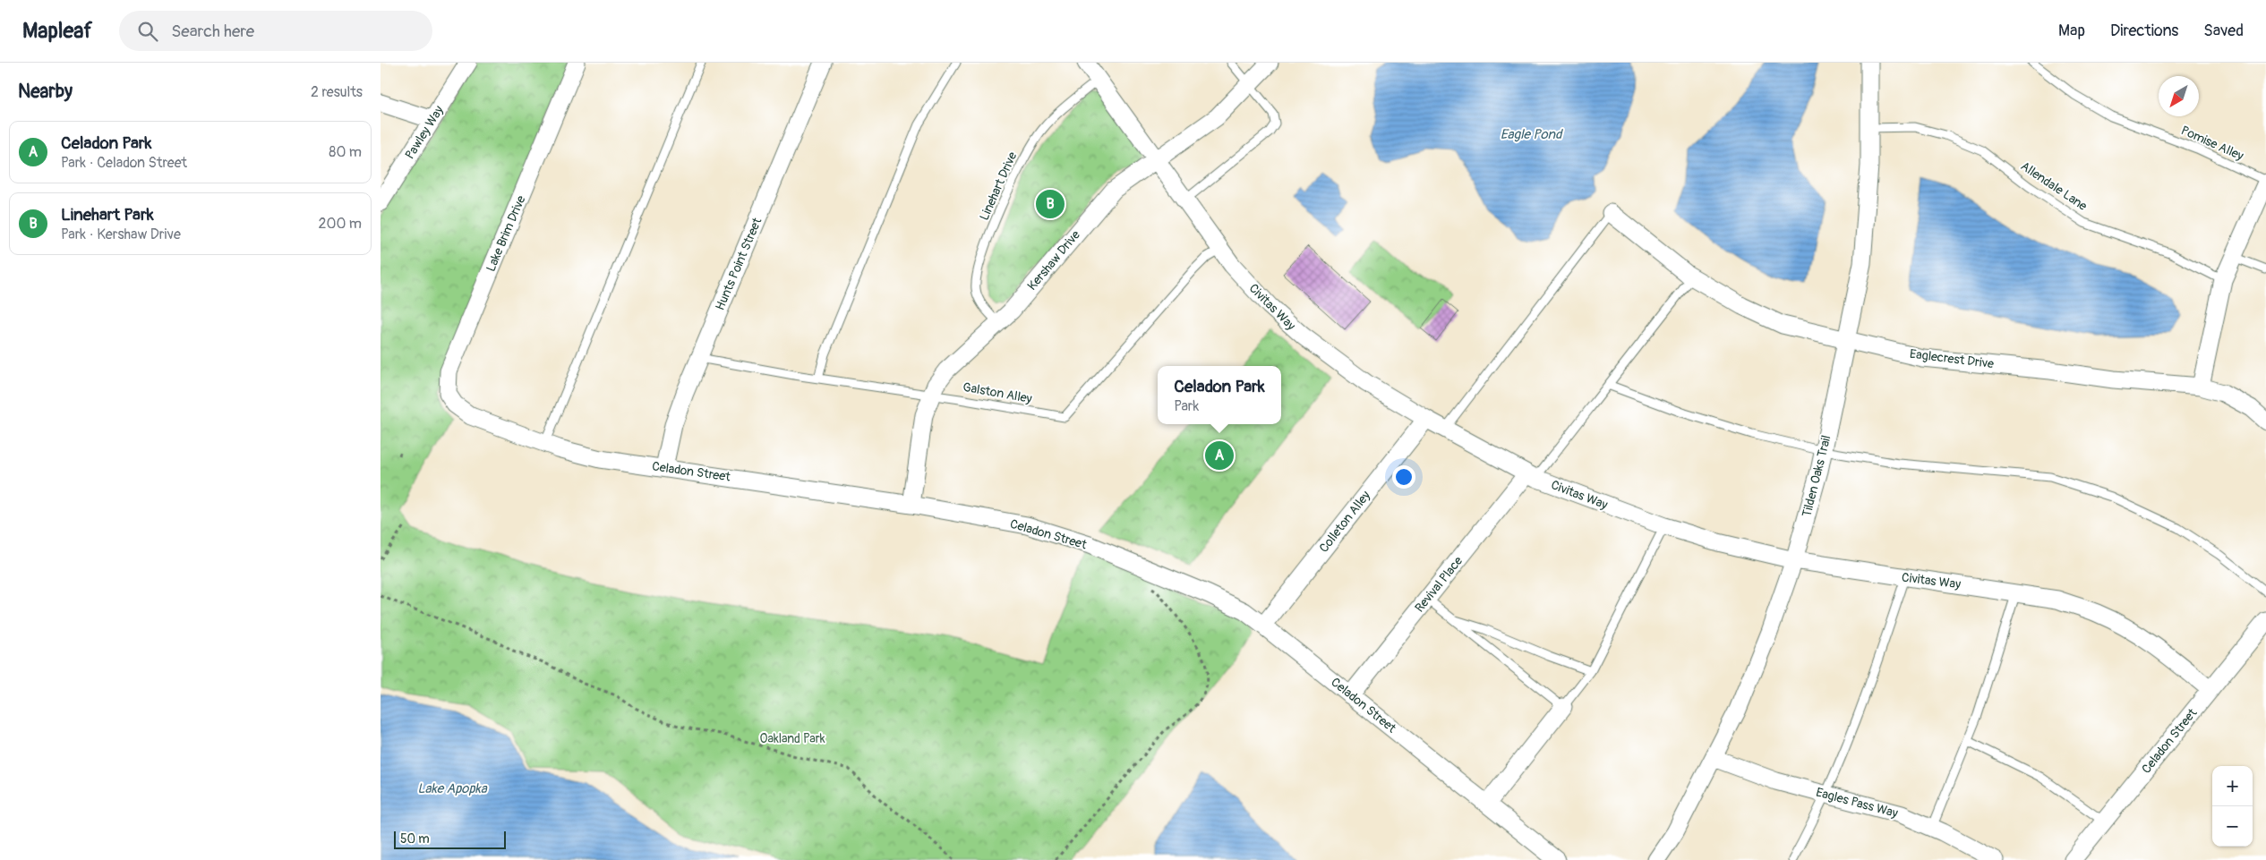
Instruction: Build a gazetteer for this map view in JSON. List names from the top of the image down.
{
  "streets": {
    "street": [
      "Pawley Way",
      "Lake Brim Drive",
      "Kershaw Drive",
      "Hunts Point Street",
      "Civitas Way",
      "Eaglecrest Drive",
      "Celadon Street",
      "Tilden Oaks Trail",
      "Colleton Alley",
      "Revival Place",
      "Eagles Pass Way"
    ],
    "lane": [
      "Pomise Alley",
      "Linehart Drive",
      "Allendale Lane",
      "Galston Alley"
    ]
  },
  "crossings": [
    ["Linehart Drive", "Kershaw Drive"],
    ["Linehart Drive", "Civitas Way"],
    ["Allendale Lane", "Tilden Oaks Trail"],
    ["Lake Brim Drive", "Celadon Street"],
    ["Kershaw Drive", "Civitas Way"],
    ["Kershaw Drive", "Galston Alley"],
    ["Kershaw Drive", "Celadon Street"],
    ["Hunts Point Street", "Galston Alley"],
    ["Hunts Point Street", "Celadon Street"],
    ["Civitas Way", "Galston Alley"],
    ["Civitas Way", "Celadon Street"],
    ["Civitas Way", "Tilden Oaks Trail"],
    ["Civitas Way", "Colleton Alley"],
    ["Civitas Way", "Revival Place"],
    ["Eaglecrest Drive", "Tilden Oaks Trail"],
    ["Celadon Street", "Colleton Alley"],
    ["Celadon Street", "Revival Place"],
    ["Tilden Oaks Trail", "Eagles Pass Way"]
  ],
  "water": ["Eagle Pond", "Lake Apopka"],
  "parks": ["Oakland Park"],
  "scale_bar": "50 m",
  "north": "bottom left",
  "page": {
    "header": "Mapleaf",
    "search": "Search here",
    "nav": ["Map", "Directions", "Saved"],
    "heading": ["Nearby", "2 results"],
    "list": [
      {
        "mark": "A",
        "name": "Celadon Park",
        "note": "Park · Celadon Street",
        "value": "80 m"
      },
      {
        "mark": "B",
        "name": "Linehart Park",
        "note": "Park · Kershaw Drive",
        "value": "200 m"
      }
    ],
    "pins": ["B", "A"],
    "popup": ["Celadon Park", "Park"],
    "map_buttons": ["+", "−"],
    "scale": "50 m"
  }
}
